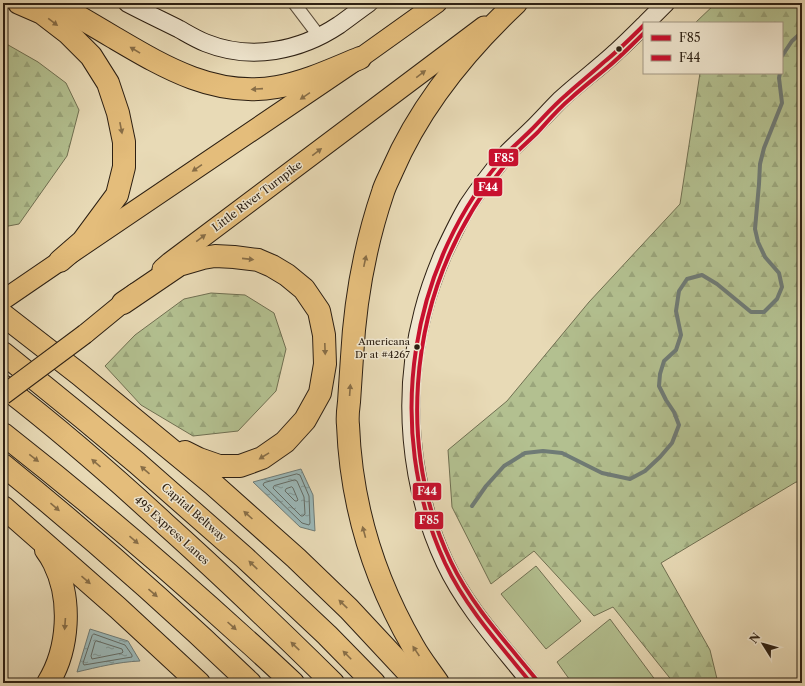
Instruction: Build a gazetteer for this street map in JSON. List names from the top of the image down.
{
  "streets": {
    "highway": ["Capital Beltway", "495 Express Lanes"],
    "main road": ["Little River Turnpike"]
  },
  "places": ["Americana Dr at #4267"],
  "lines": ["transit line F85", "transit line F44"],
  "legend": ["F85", "F44"],
  "north": "top left"
}
